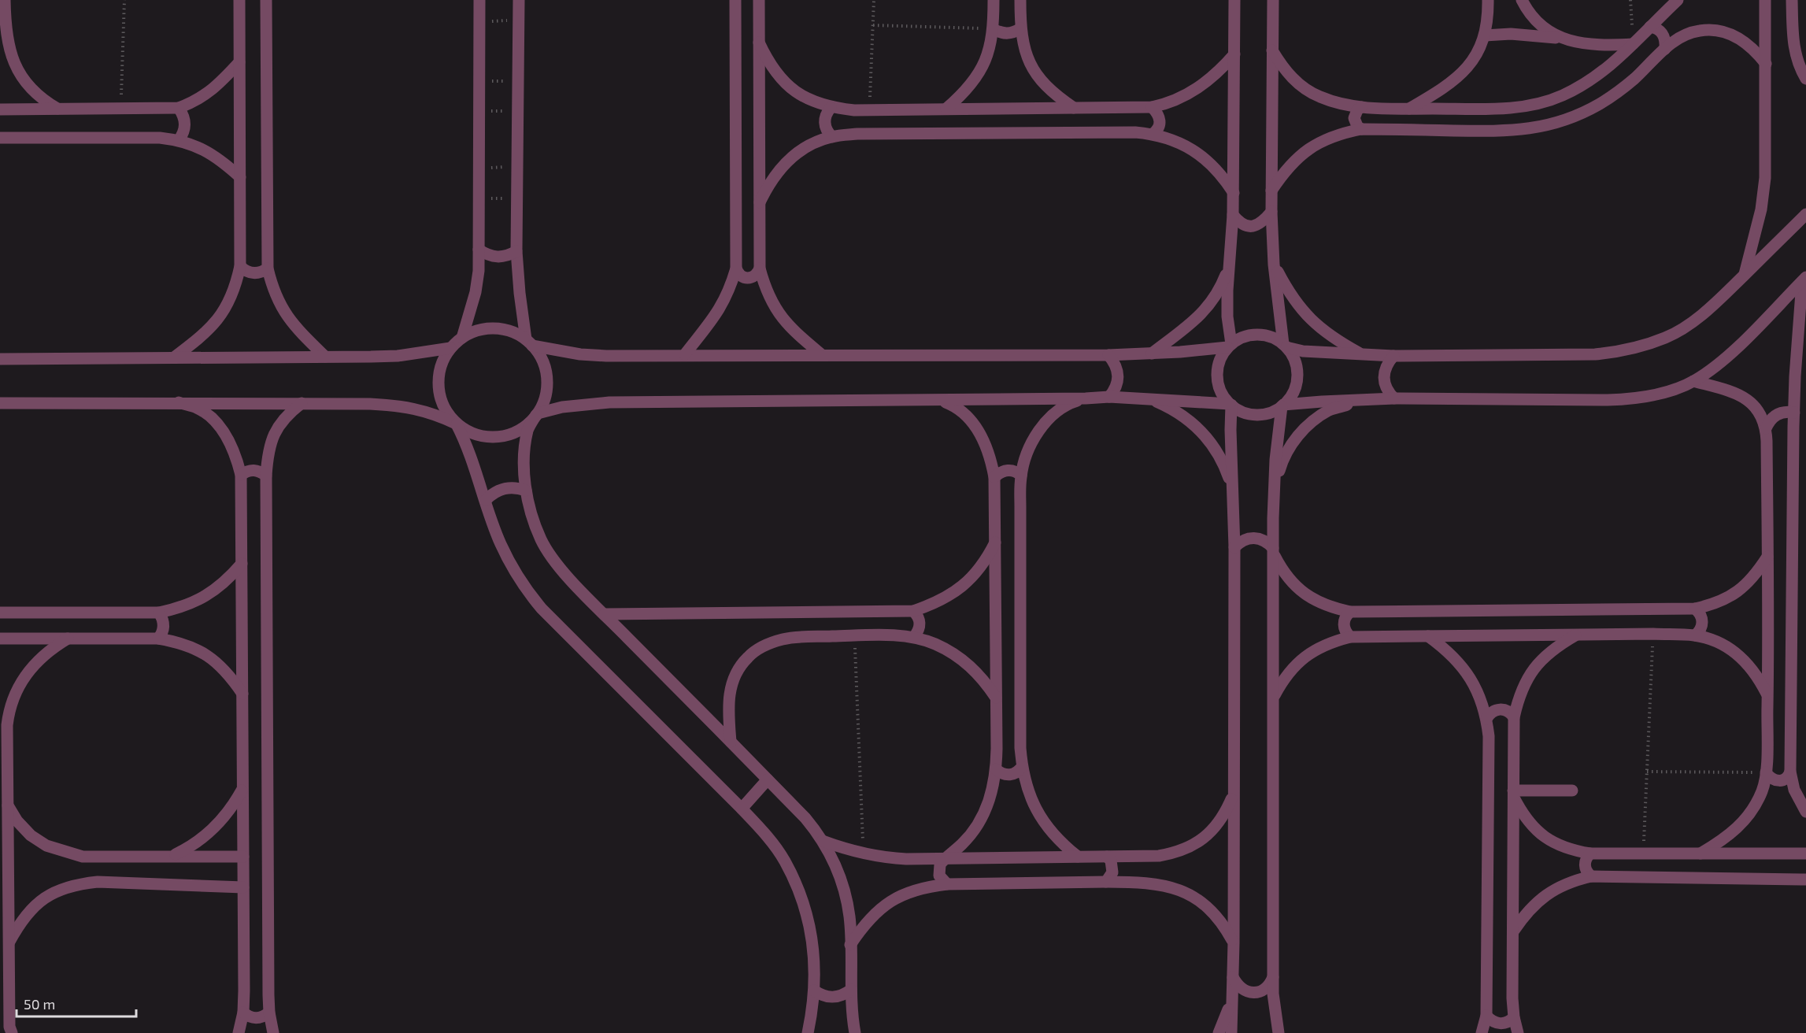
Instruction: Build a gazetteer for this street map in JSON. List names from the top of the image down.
{
  "scale_bar": "50 m"
}
